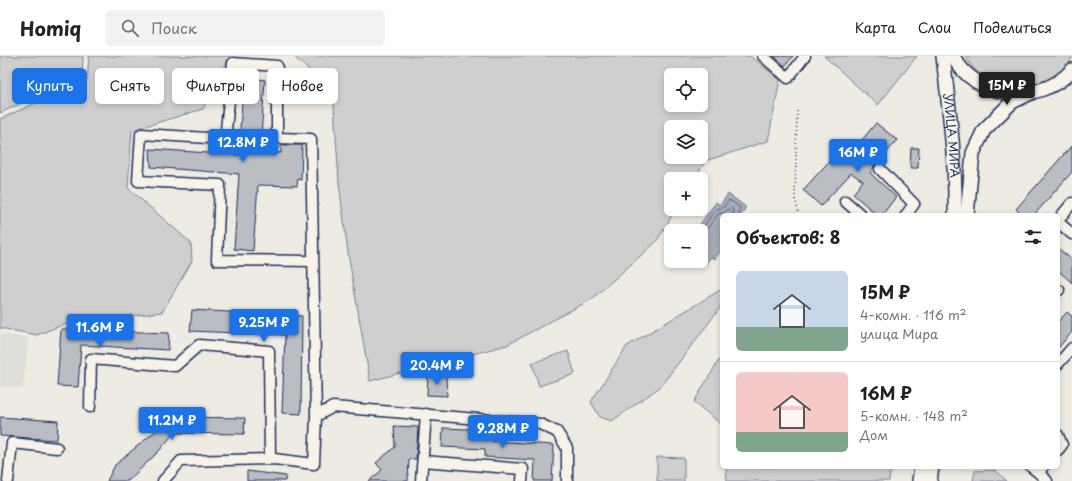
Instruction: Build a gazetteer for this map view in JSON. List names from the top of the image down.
{
  "streets": {
    "main road": ["УЛИЦА МИРА"]
  },
  "page": {
    "header": "Homiq",
    "search": "Поиск",
    "nav": ["Карта", "Слои", "Поделиться"],
    "map_buttons": ["+", "−"],
    "chip": [
      "Купить",
      "Снять",
      "Фильтры",
      "Новое"
    ],
    "price": [
      "15M ₽",
      "12.8M ₽",
      "16M ₽",
      "9.25M ₽",
      "11.6M ₽",
      "20.4M ₽",
      "11.2M ₽",
      "9.28M ₽"
    ],
    "heading": "Объектов: 8",
    "list": [
      {
        "name": "15M ₽",
        "note": "4-комн. · 116 m² · улица Мира"
      },
      {
        "name": "16M ₽",
        "note": "5-комн. · 148 m² · Дом"
      }
    ]
  }
}
